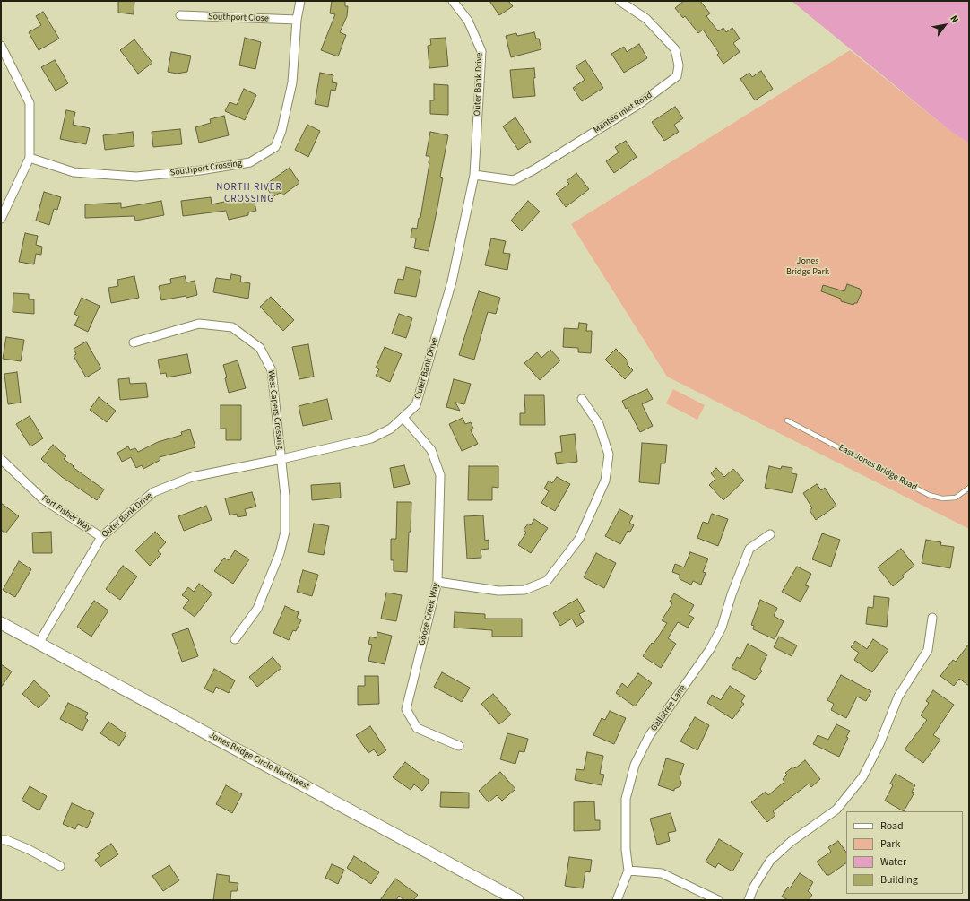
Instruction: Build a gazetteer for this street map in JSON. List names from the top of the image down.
{
  "streets": {
    "street": [
      "Southport Close",
      "Outer Bank Drive",
      "Manteo Inlet Road",
      "Southport Crossing",
      "West Capers Crossing",
      "Fort Fisher Way",
      "Goose Creek Way",
      "Gallatree Lane",
      "Jones Bridge Circle Northwest"
    ],
    "lane": ["East Jones Bridge Road"]
  },
  "crossings": [
    ["Southport Close", "Southport Crossing"],
    ["Outer Bank Drive", "Manteo Inlet Road"],
    ["Outer Bank Drive", "West Capers Crossing"],
    ["Outer Bank Drive", "Fort Fisher Way"],
    ["Outer Bank Drive", "Goose Creek Way"],
    ["Outer Bank Drive", "Jones Bridge Circle Northwest"]
  ],
  "districts": ["NORTH RIVER CROSSING"],
  "parks": ["Jones Bridge Park"],
  "legend": [
    "Road",
    "Park",
    "Water",
    "Building"
  ],
  "north": "top right"
}
